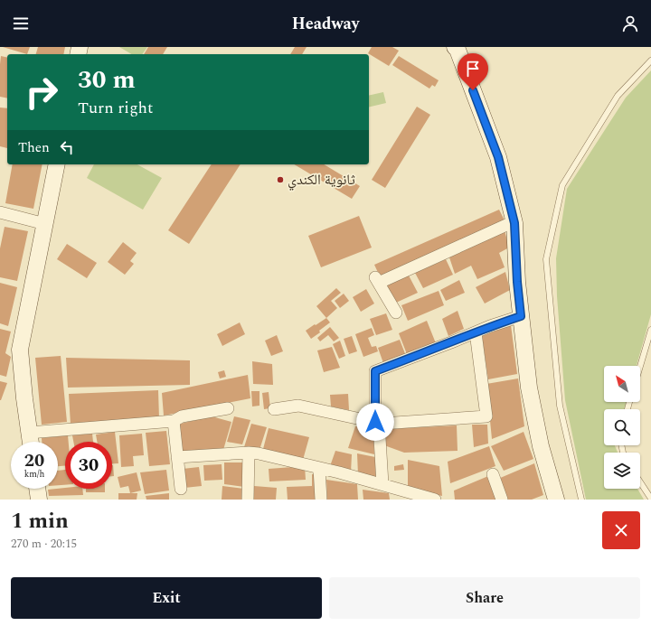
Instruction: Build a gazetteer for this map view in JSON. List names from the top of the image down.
{
  "places": ["ثانوية الكندي"],
  "north": "top left",
  "page": {
    "header": "Headway",
    "turn": ["30 m", "Turn right"],
    "then": "Then",
    "speed": "20 km/h",
    "limit": "30",
    "heading": ["1 min", "270 m · 20:15"],
    "buttons": ["Exit", "Share"]
  }
}
